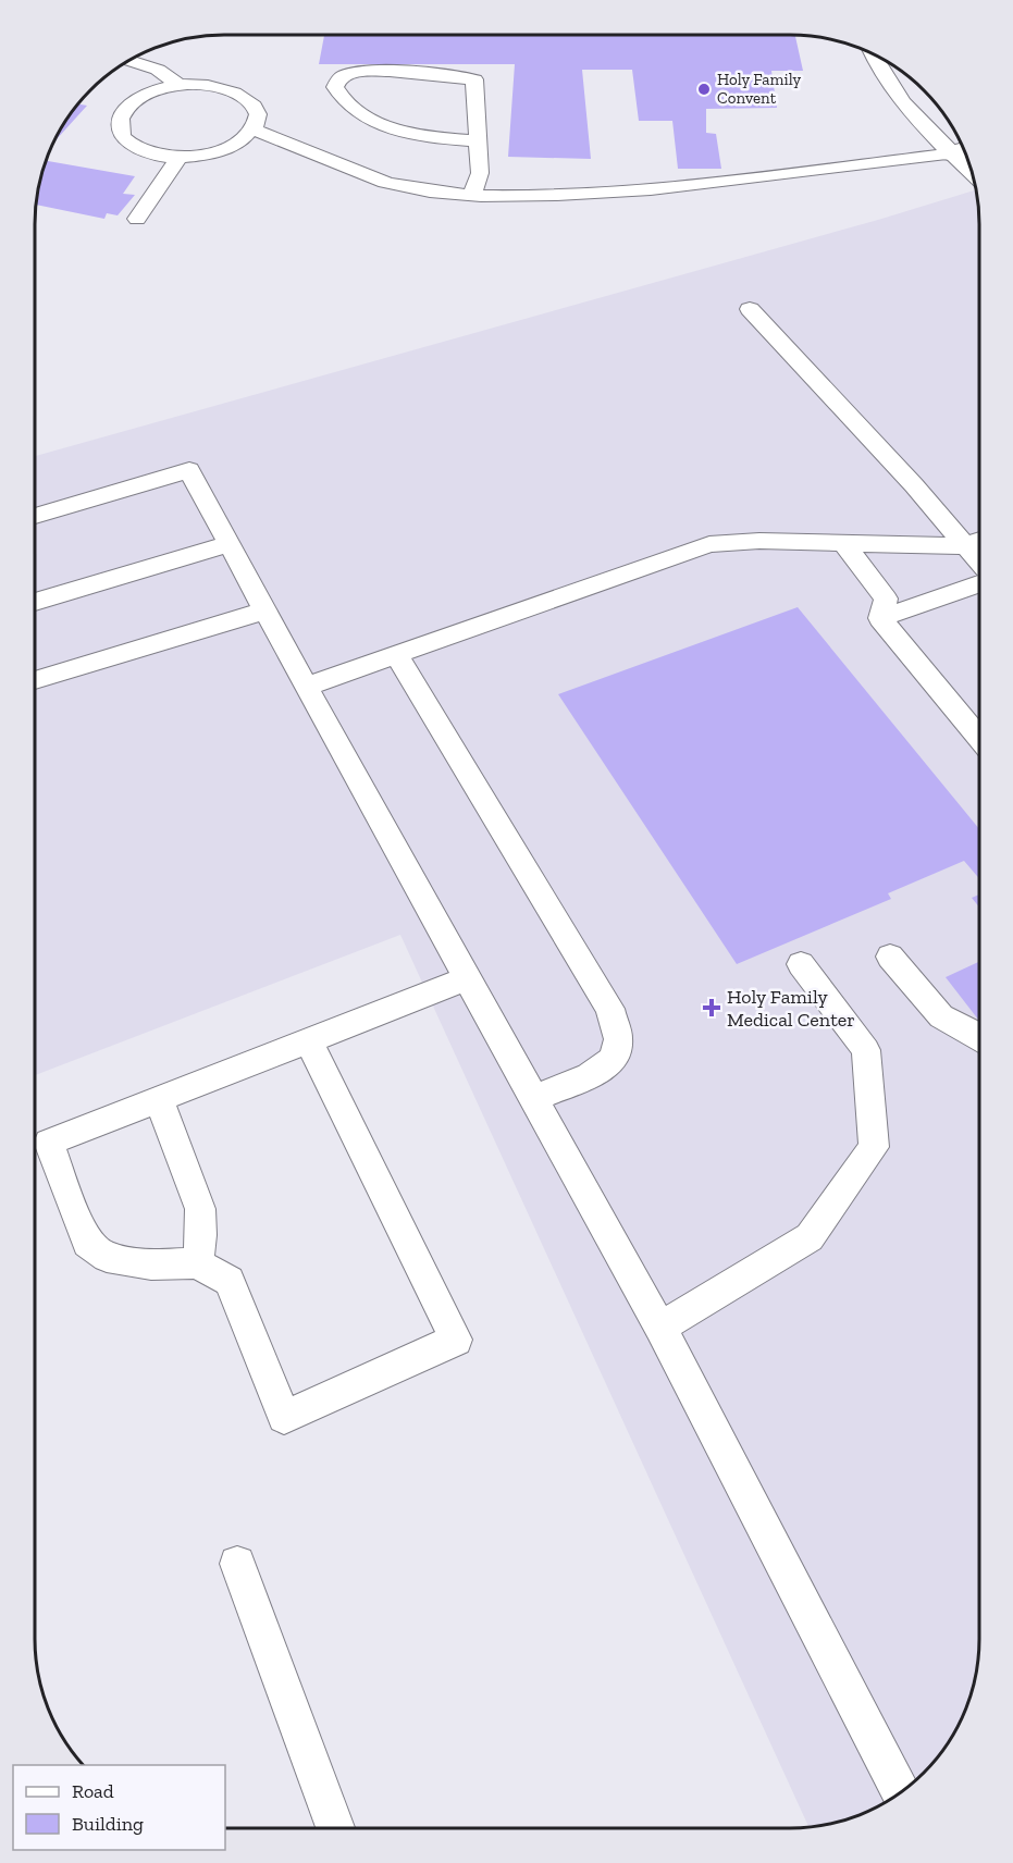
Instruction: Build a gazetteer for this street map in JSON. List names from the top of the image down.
{
  "places": {
    "other": ["Holy Family Convent"],
    "health": ["Holy Family Medical Center"]
  },
  "legend": ["Road", "Building"]
}
